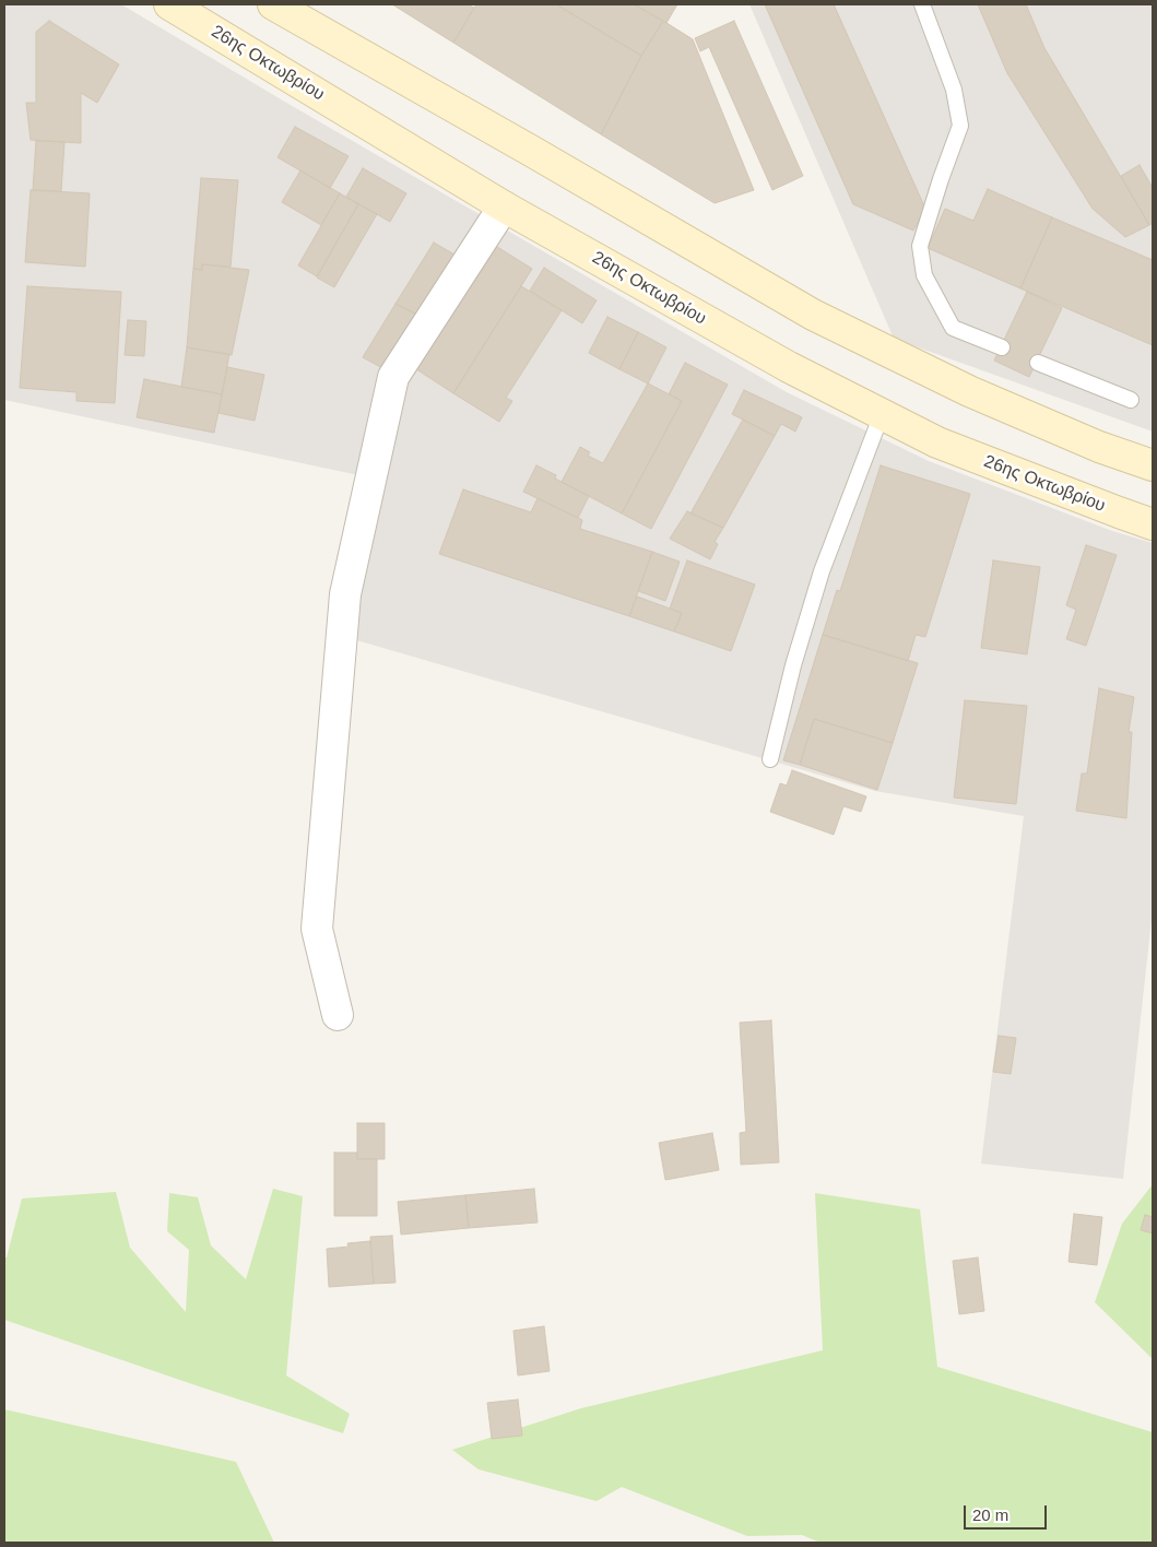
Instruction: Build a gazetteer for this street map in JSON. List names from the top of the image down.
{
  "streets": {
    "main road": ["26ης Οκτωβρίου"]
  },
  "scale_bar": "20 m"
}
